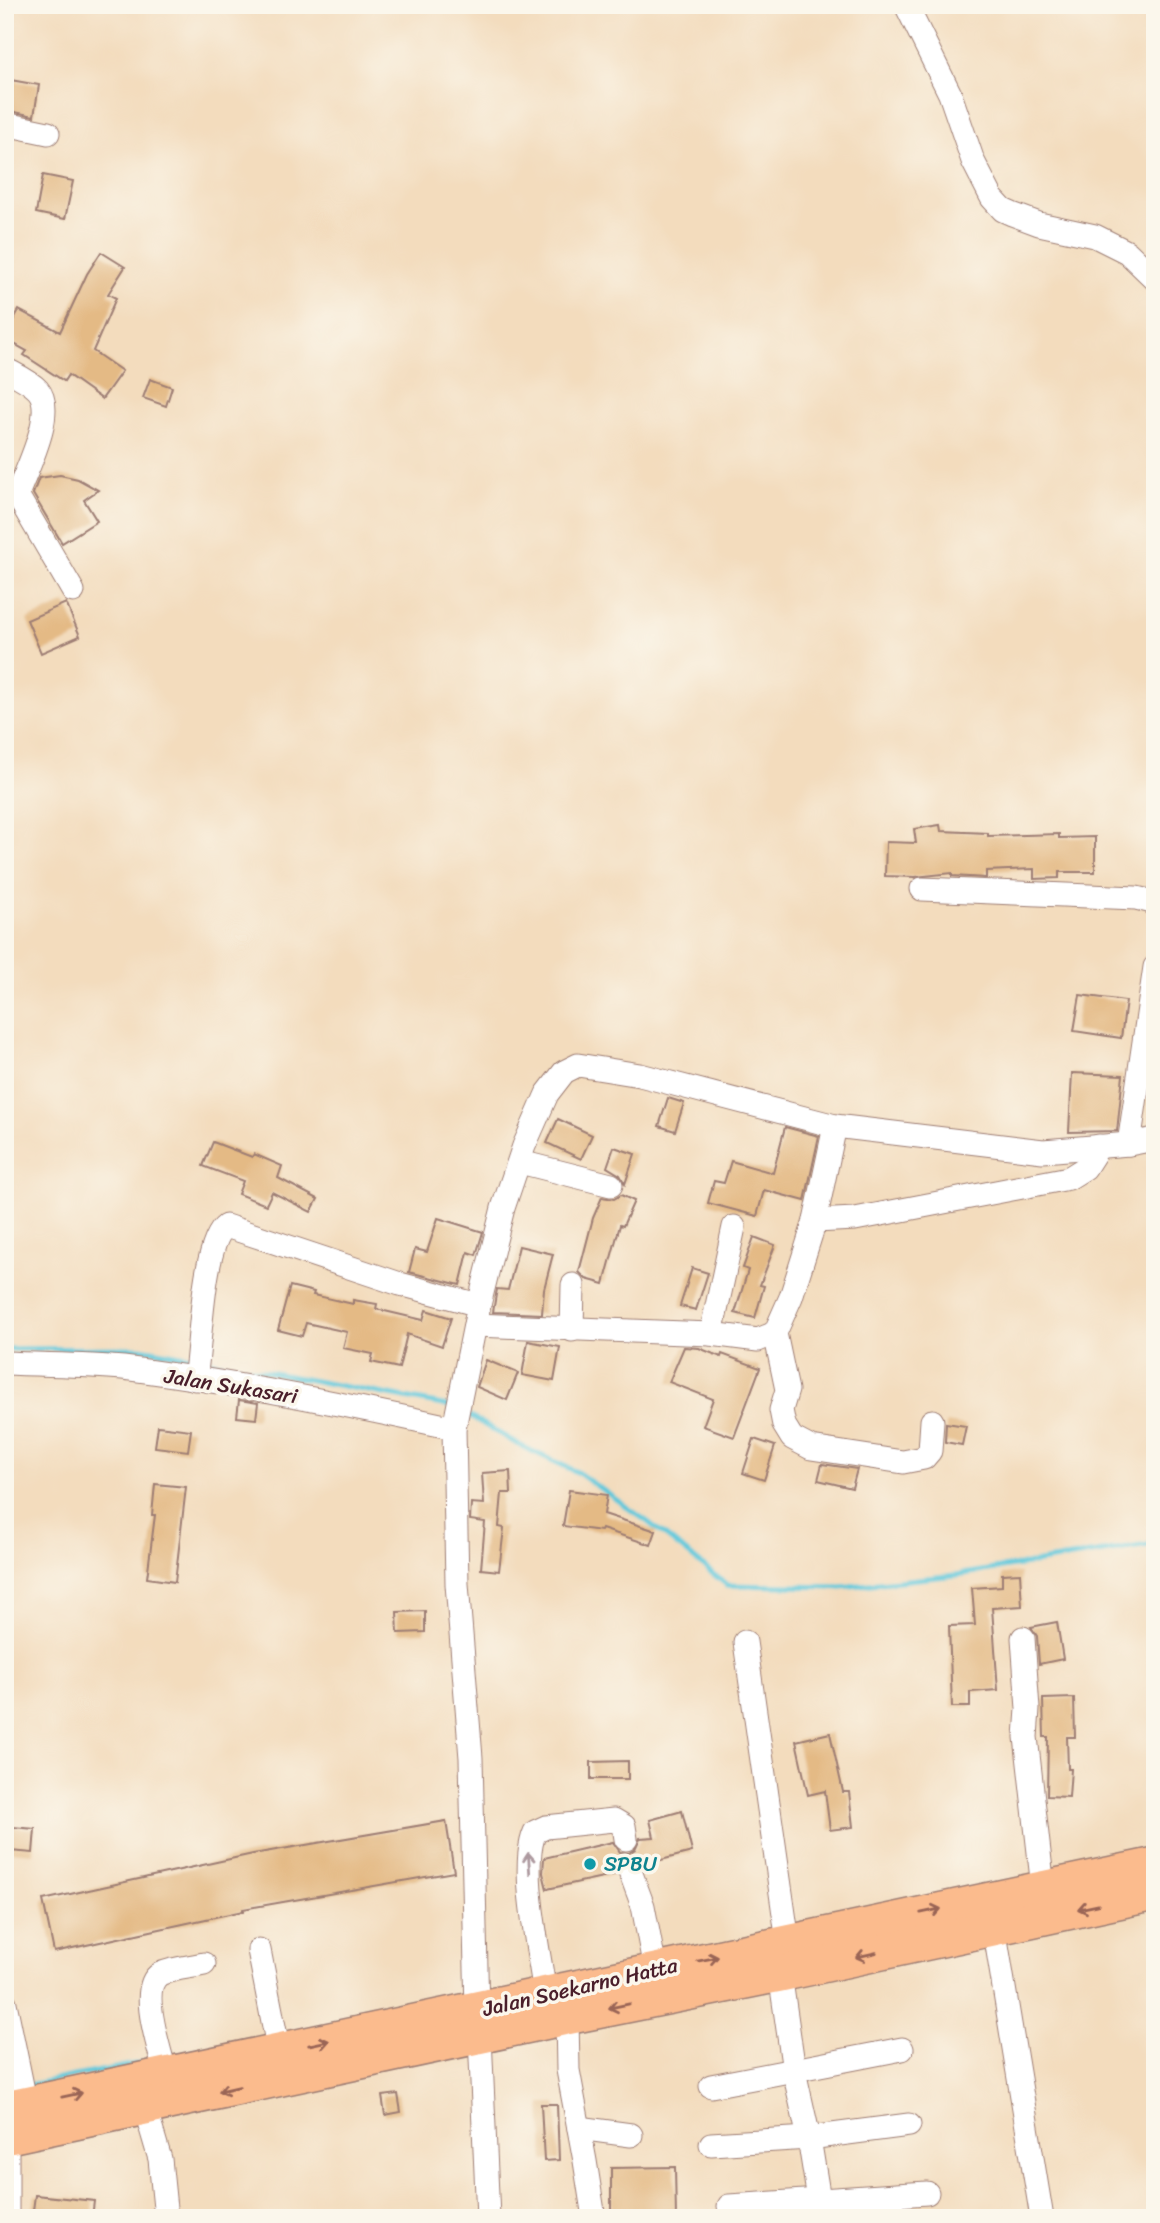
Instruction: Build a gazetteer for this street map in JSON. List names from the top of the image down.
{
  "streets": {
    "highway": ["Jalan Soekarno Hatta"],
    "street": ["Jalan Sukasari"]
  },
  "places": ["SPBU"]
}
